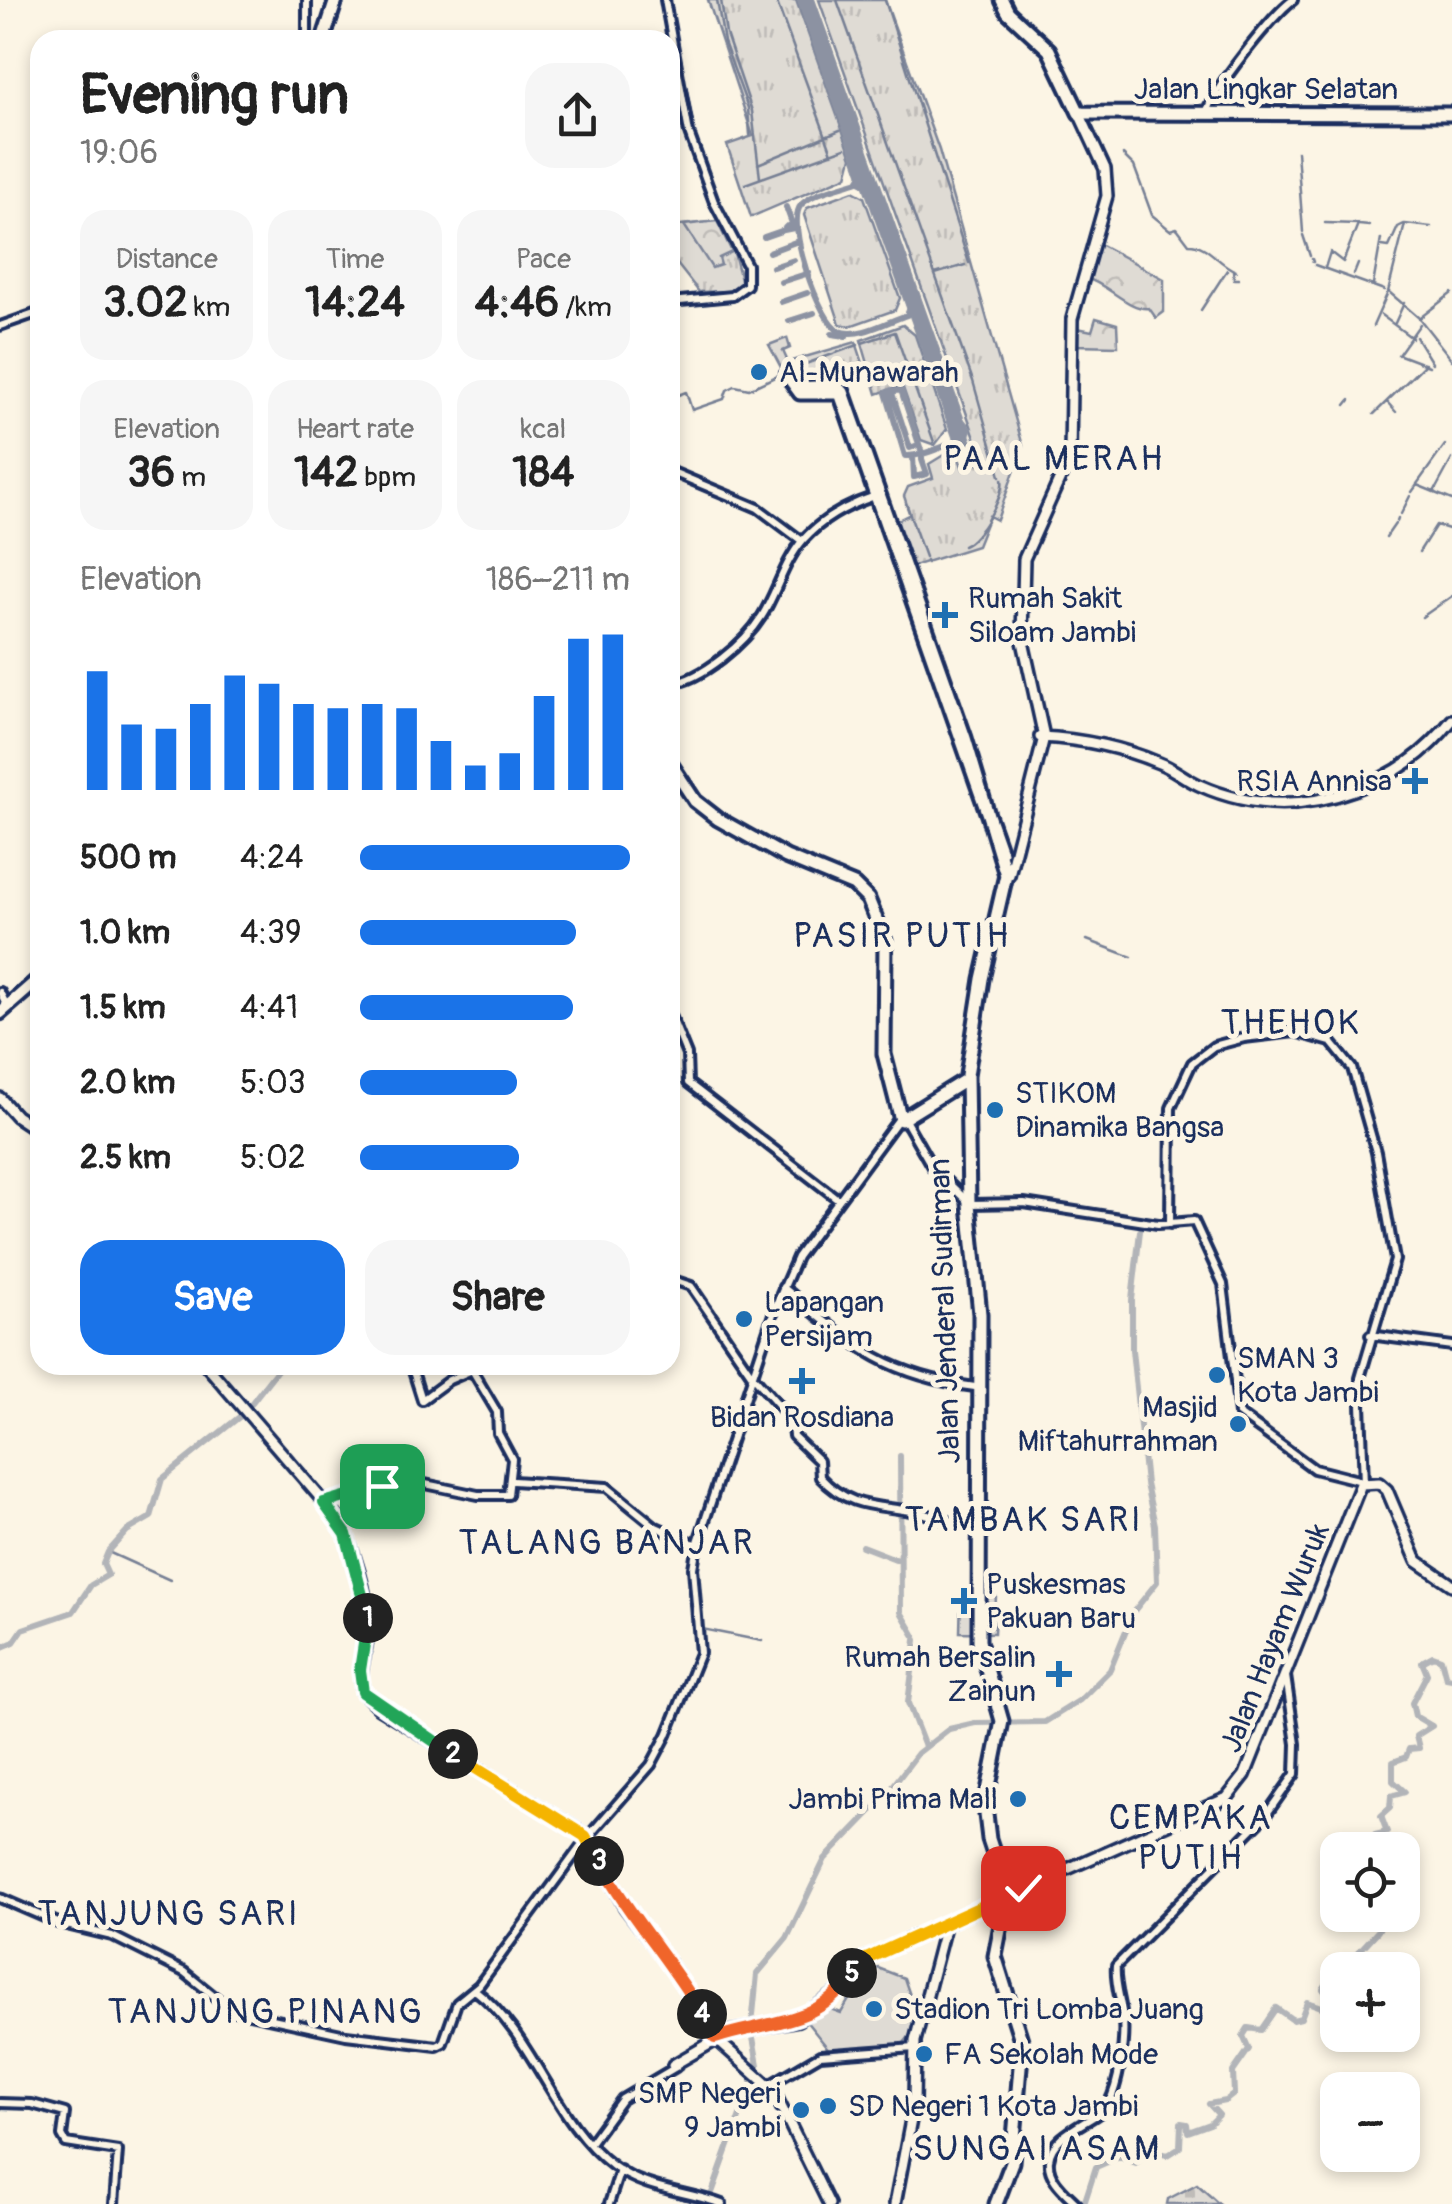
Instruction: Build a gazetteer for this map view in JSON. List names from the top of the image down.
{
  "streets": {
    "highway": ["Jalan Lingkar Selatan", "Jalan Jenderal Sudirman"],
    "main road": ["Jalan Hayam Wuruk"]
  },
  "crossings": [
    ["Jalan Jenderal Sudirman", "Jalan Hayam Wuruk"]
  ],
  "districts": [
    "PAAL MERAH",
    "PASIR PUTIH",
    "THEHOK",
    "TAMBAK SARI",
    "TALANG BANJAR",
    "CEMPAKA PUTIH",
    "TANJUNG SARI",
    "TANJUNG PINANG",
    "SUNGAI ASAM"
  ],
  "places": {
    "other": [
      "Al-Munawarah",
      "STIKOM Dinamika Bangsa",
      "Lapangan Persijam",
      "SMAN 3 Kota Jambi",
      "Masjid Miftahurrahman",
      "Jambi Prima Mall",
      "Stadion Tri Lomba Juang",
      "FA Sekolah Mode",
      "SD Negeri 1 Kota Jambi",
      "SMP Negeri 9 Jambi"
    ],
    "health": [
      "Rumah Sakit Siloam Jambi",
      "RSIA Annisa",
      "Bidan Rosdiana",
      "Puskesmas Pakuan Baru",
      "Rumah Bersalin Zainun"
    ]
  },
  "page": {
    "heading": ["Evening run", "19:06"],
    "stats": [
      ["Distance", "3.02 km"],
      ["Time", "14:24"],
      ["Pace", "4:46 /km"],
      ["Elevation", "36 m"],
      ["Heart rate", "142 bpm"],
      ["kcal", "184"]
    ],
    "chart": ["Elevation", "186–211 m"],
    "list": [
      {
        "name": "500 m",
        "note": "4:24"
      },
      {
        "name": "1.0 km",
        "note": "4:39"
      },
      {
        "name": "1.5 km",
        "note": "4:41"
      },
      {
        "name": "2.0 km",
        "note": "5:03"
      },
      {
        "name": "2.5 km",
        "note": "5:02"
      }
    ],
    "buttons": ["Save", "Share"],
    "pins": [
      "1",
      "2",
      "3",
      "5",
      "4"
    ],
    "map_buttons": ["+", "−"]
  }
}
